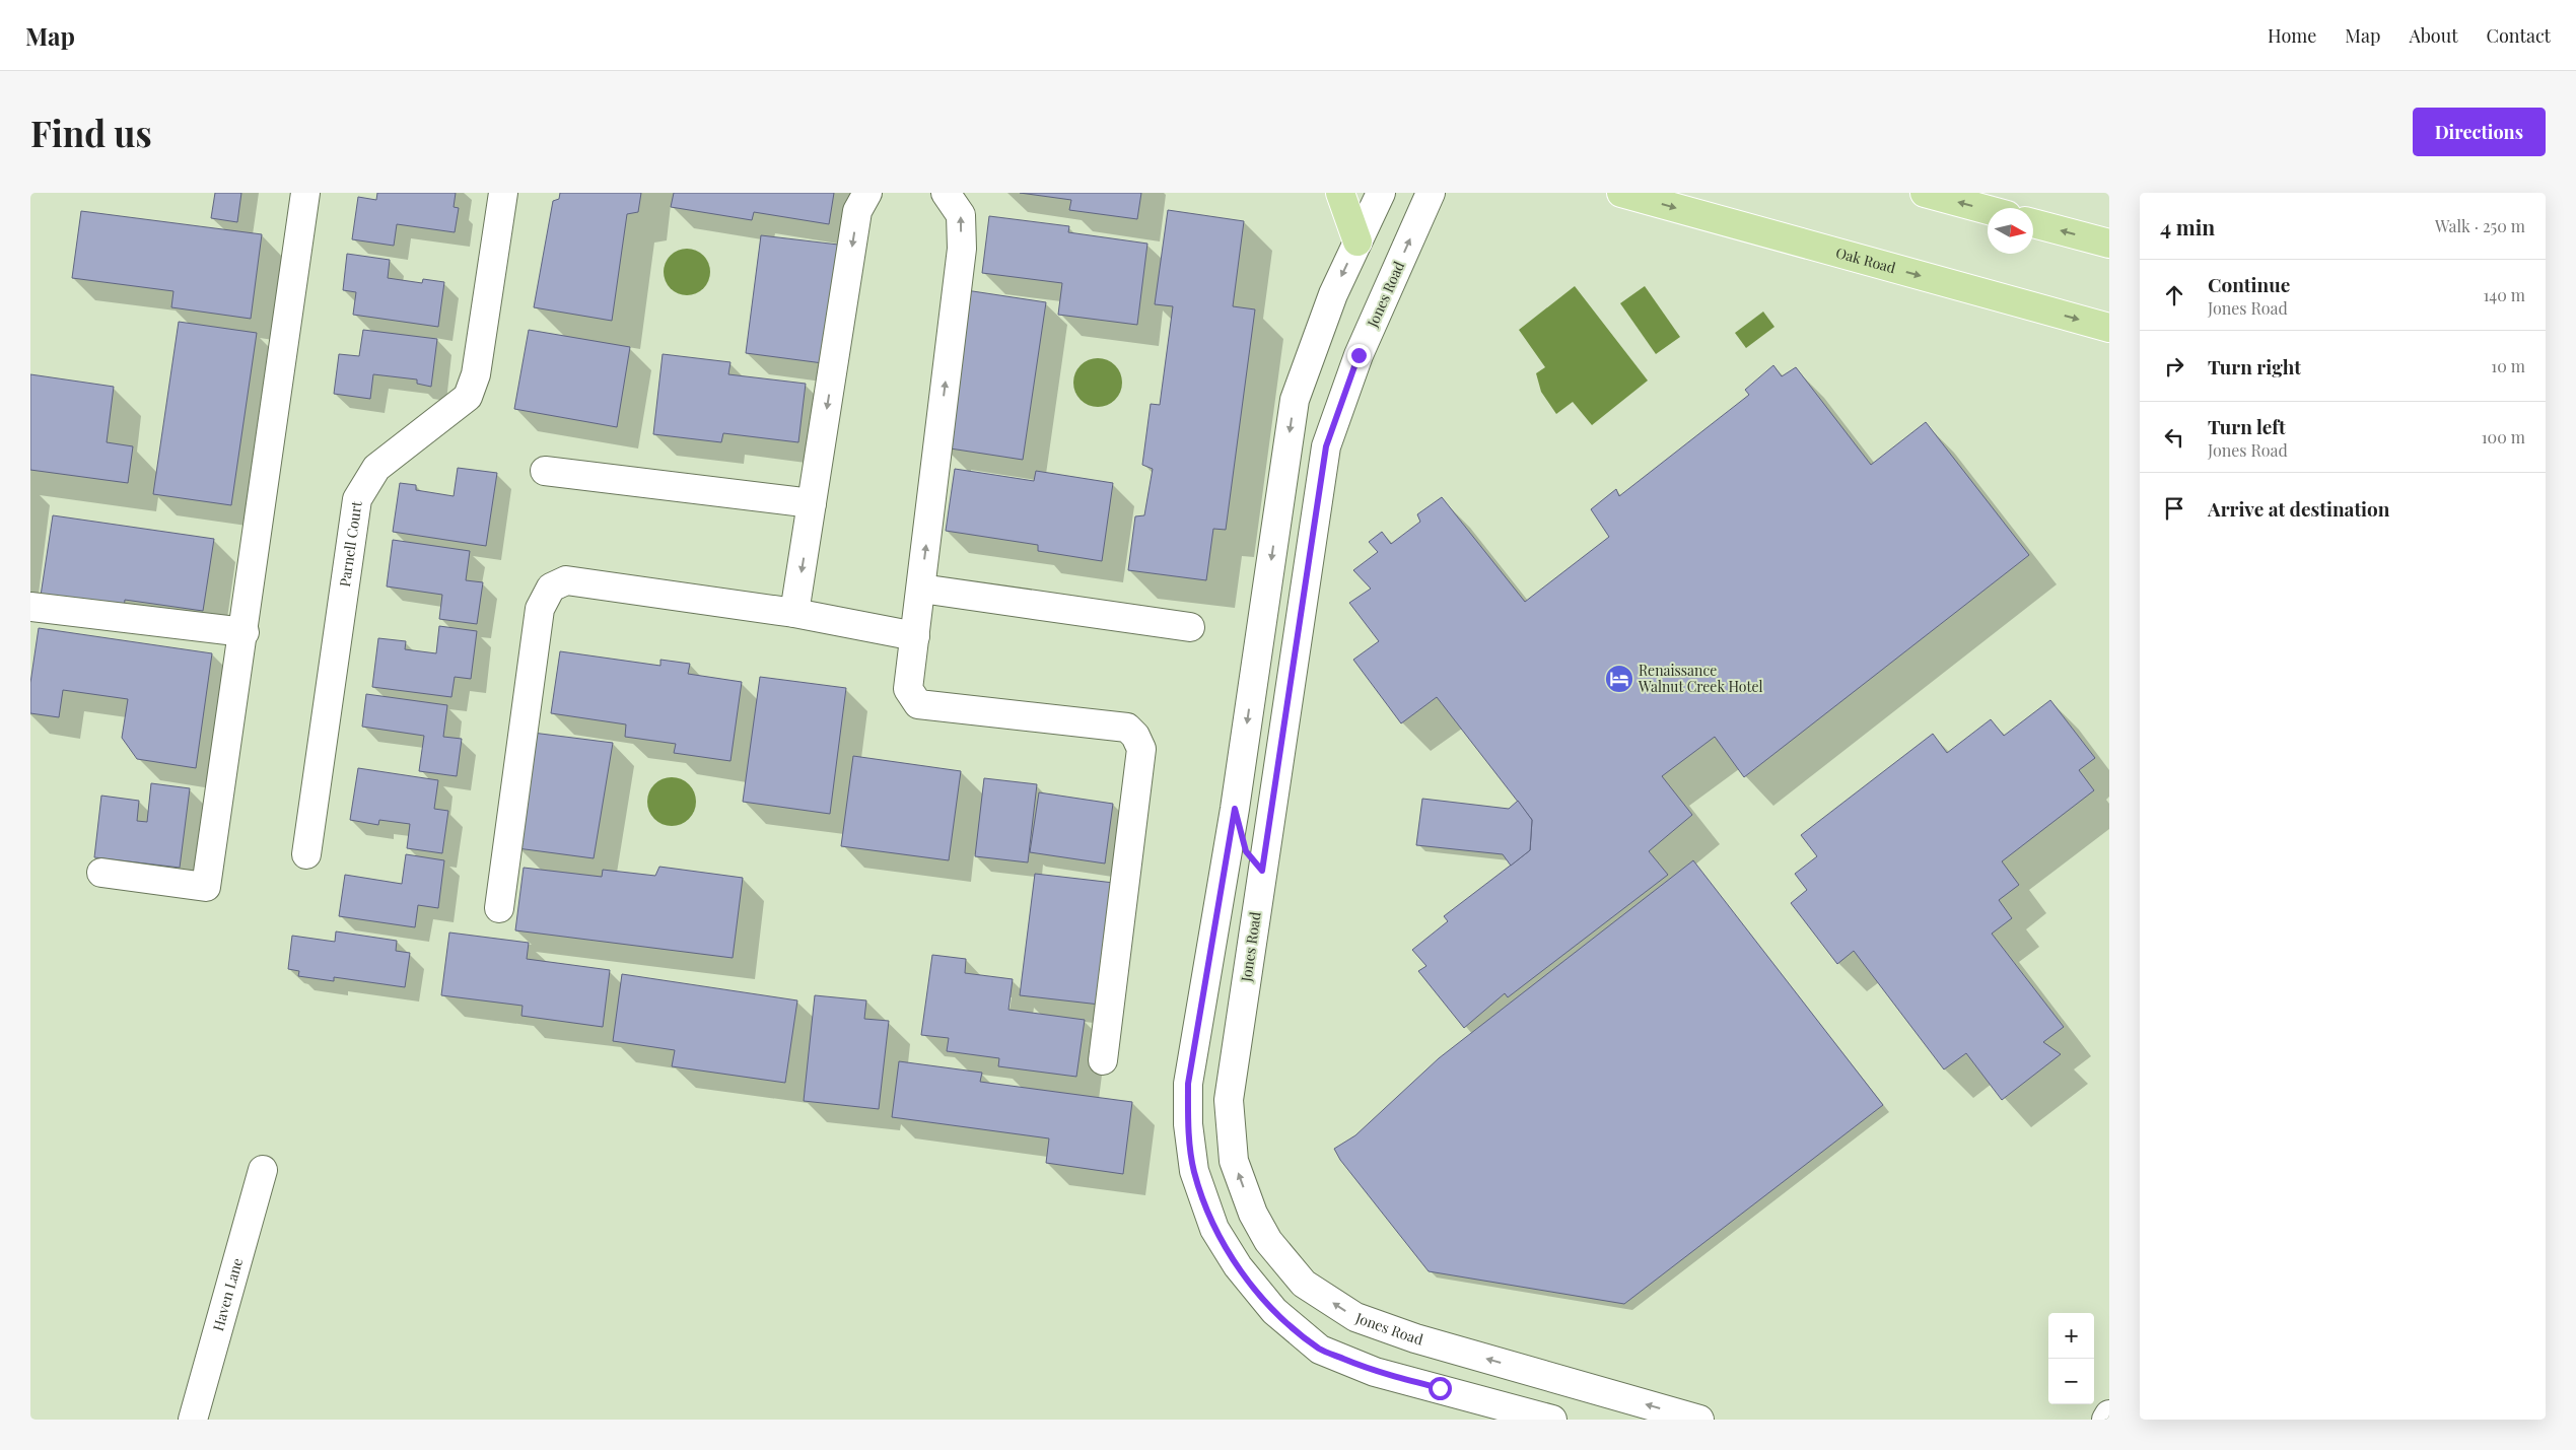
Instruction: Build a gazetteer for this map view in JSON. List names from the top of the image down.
{
  "streets": {
    "main road": ["Oak Road"],
    "street": ["Jones Road", "Parnell Court", "Haven Lane"]
  },
  "one_way": ["Oak Road"],
  "places": {
    "hotel": ["Renaissance Walnut Creek Hotel"]
  },
  "north": "right",
  "page": {
    "header": "Map",
    "nav": [
      "Home",
      "Map",
      "About",
      "Contact"
    ],
    "buttons": "Directions",
    "title": "Find us",
    "heading": ["4 min", "Walk · 250 m"],
    "list": [
      ["Continue", "Jones Road", "140 m"],
      ["Turn right", "10 m"],
      ["Turn left", "Jones Road", "100 m"],
      "Arrive at destination"
    ],
    "map_buttons": ["+", "−"]
  }
}
